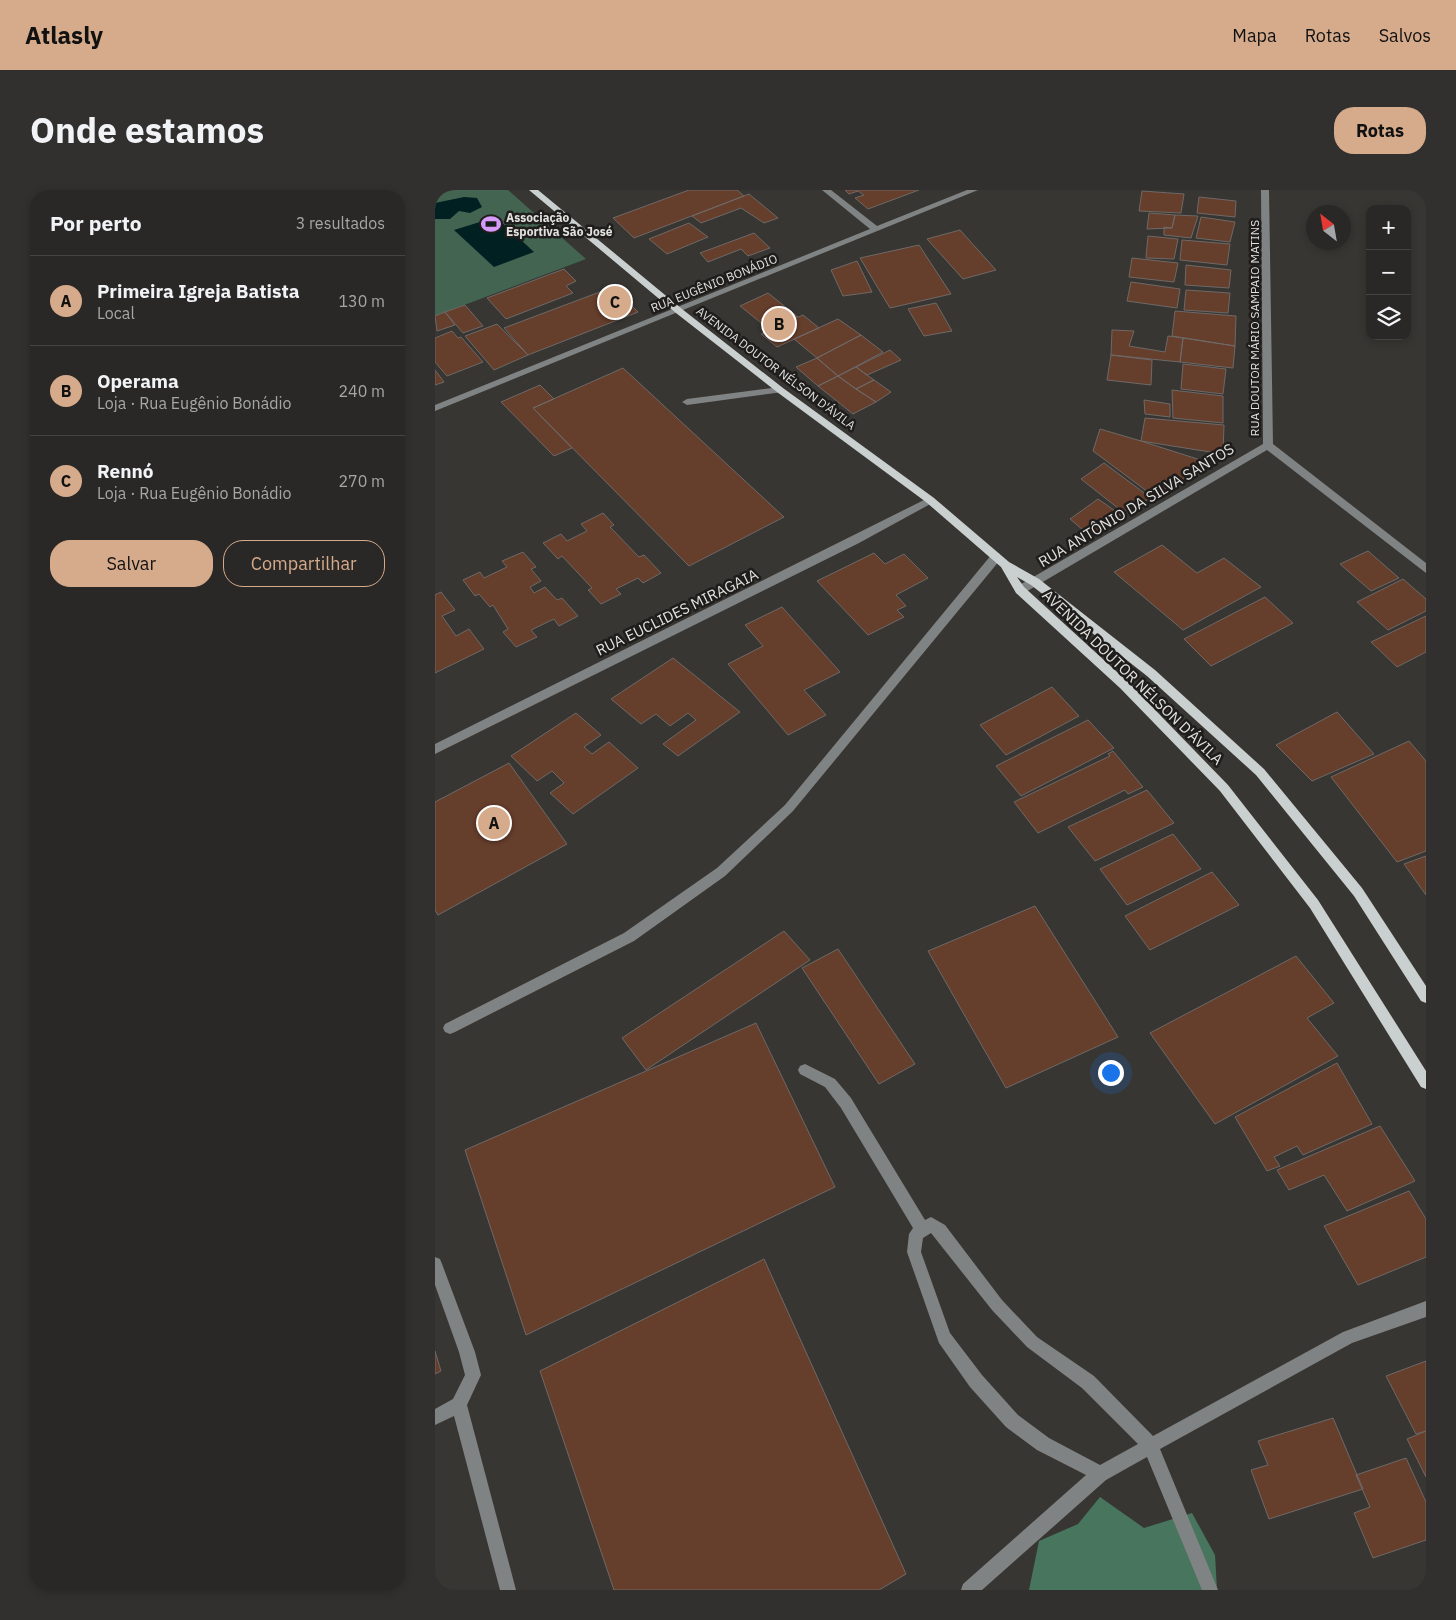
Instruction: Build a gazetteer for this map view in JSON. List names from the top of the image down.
{
  "streets": {
    "main road": ["AVENIDA DOUTOR NÉLSON D'ÁVILA"],
    "street": [
      "RUA EUGÊNIO BONÁDIO",
      "RUA DOUTOR MÁRIO SAMPAIO MATINS",
      "RUA ANTÔNIO DA SILVA SANTOS",
      "RUA EUCLIDES MIRAGAIA"
    ]
  },
  "crossings": [
    ["RUA EUGÊNIO BONÁDIO", "AVENIDA DOUTOR NÉLSON D'ÁVILA"],
    ["RUA DOUTOR MÁRIO SAMPAIO MATINS", "RUA ANTÔNIO DA SILVA SANTOS"],
    ["AVENIDA DOUTOR NÉLSON D'ÁVILA", "RUA ANTÔNIO DA SILVA SANTOS"],
    ["AVENIDA DOUTOR NÉLSON D'ÁVILA", "RUA EUCLIDES MIRAGAIA"]
  ],
  "places": {
    "sports": ["Associação Esportiva São José"]
  },
  "north": "top left",
  "page": {
    "header": "Atlasly",
    "nav": ["Mapa", "Rotas", "Salvos"],
    "title": "Onde estamos",
    "buttons": [
      "Rotas",
      ["Salvar", "Compartilhar"]
    ],
    "heading": ["Por perto", "3 resultados"],
    "map_buttons": ["+", "−"],
    "list": [
      {
        "mark": "A",
        "name": "Primeira Igreja Batista",
        "note": "Local",
        "value": "130 m"
      },
      {
        "mark": "B",
        "name": "Operama",
        "note": "Loja · Rua Eugênio Bonádio",
        "value": "240 m"
      },
      {
        "mark": "C",
        "name": "Rennó",
        "note": "Loja · Rua Eugênio Bonádio",
        "value": "270 m"
      }
    ],
    "pins": ["C", "B", "A"]
  }
}
